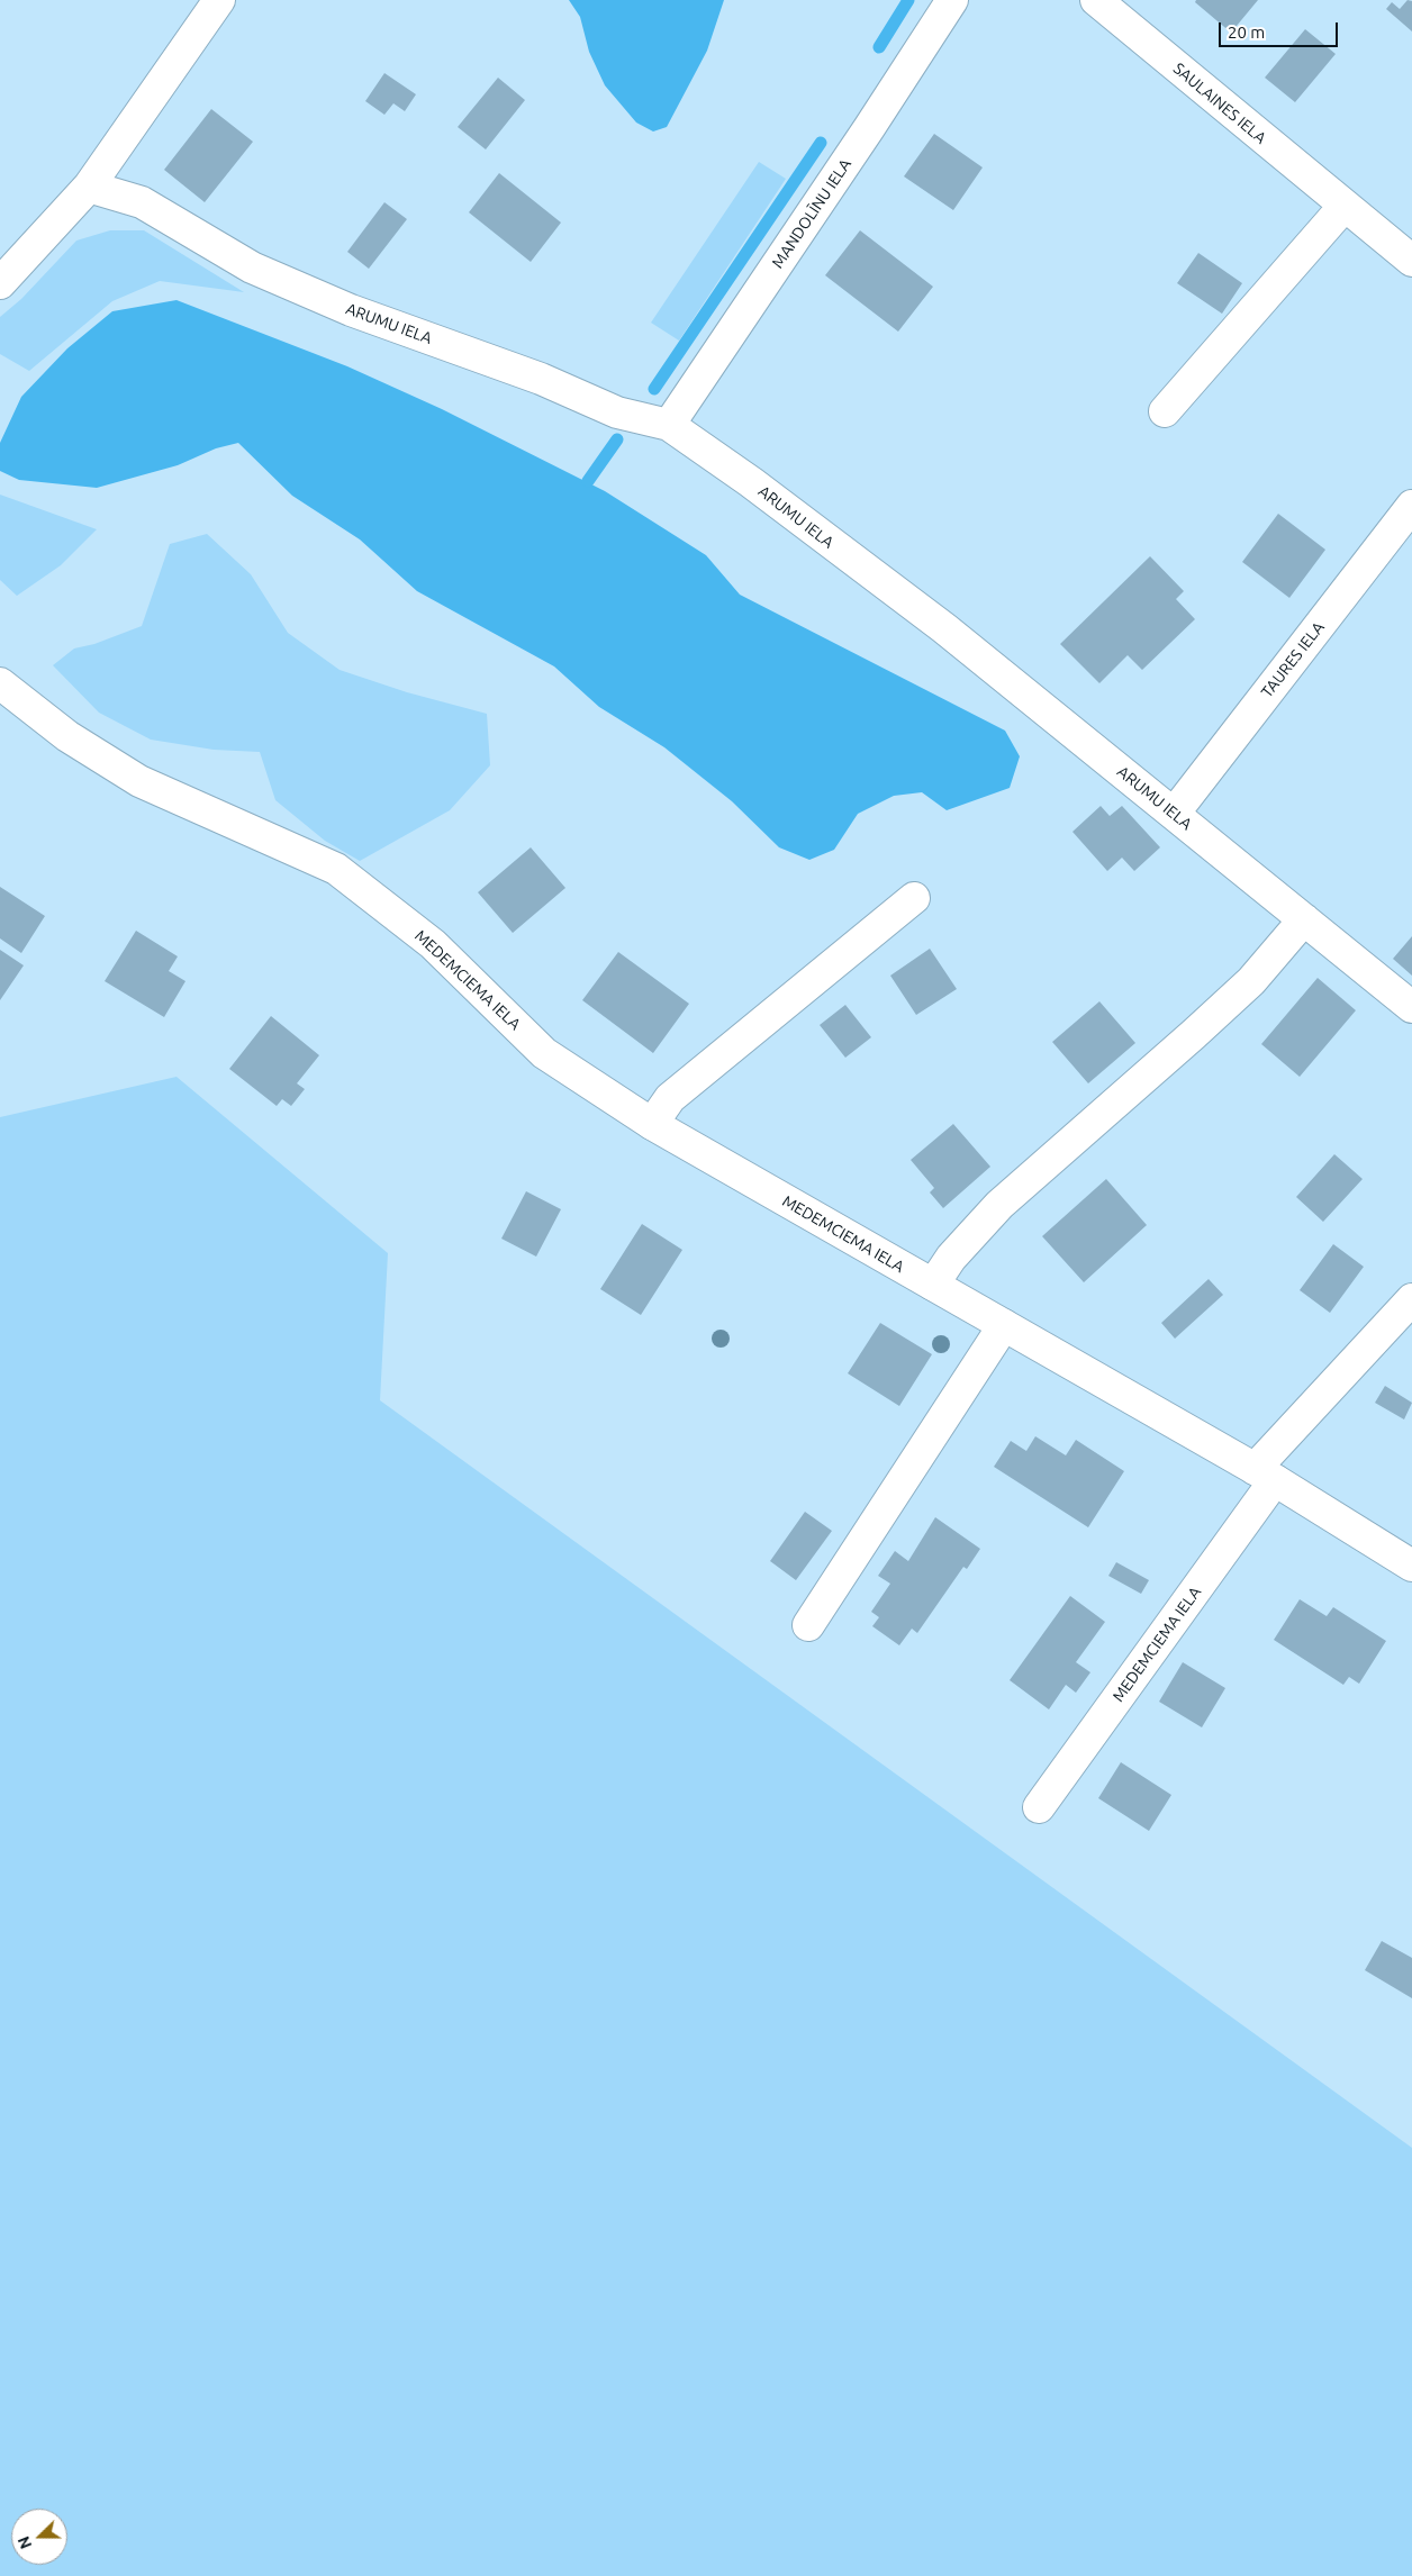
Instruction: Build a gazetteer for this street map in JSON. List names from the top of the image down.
{
  "streets": {
    "street": [
      "SAULAINES IELA",
      "MANDOLĪNU IELA",
      "ARUMU IELA",
      "TAURES IELA",
      "MEDEMCIEMA IELA"
    ]
  },
  "crossings": [
    ["MANDOLĪNU IELA", "ARUMU IELA"],
    ["ARUMU IELA", "TAURES IELA"]
  ],
  "scale_bar": "20 m",
  "north": "left"
}
